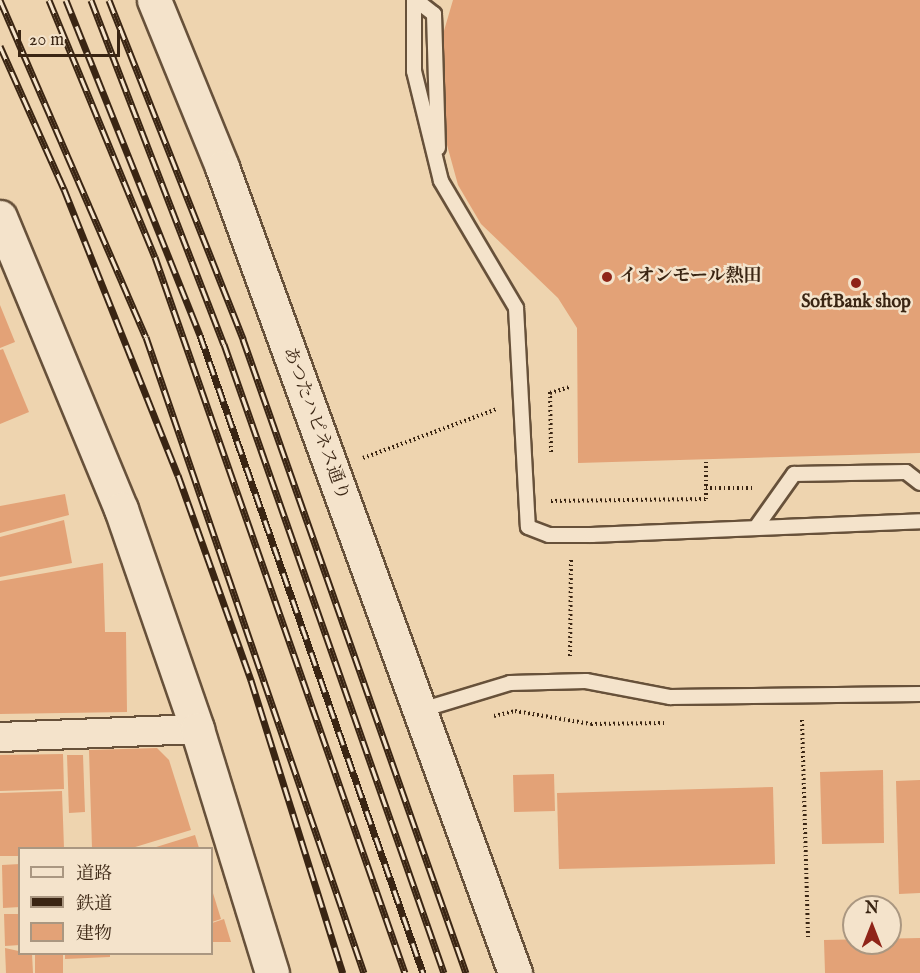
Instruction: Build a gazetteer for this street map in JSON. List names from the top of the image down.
{
  "streets": {
    "street": ["あつたハピネス通り"]
  },
  "places": ["イオンモール熱田", "SoftBank shop"],
  "legend": ["道路", "鉄道", "建物"],
  "scale_bar": "20 m",
  "north": "top"
}
